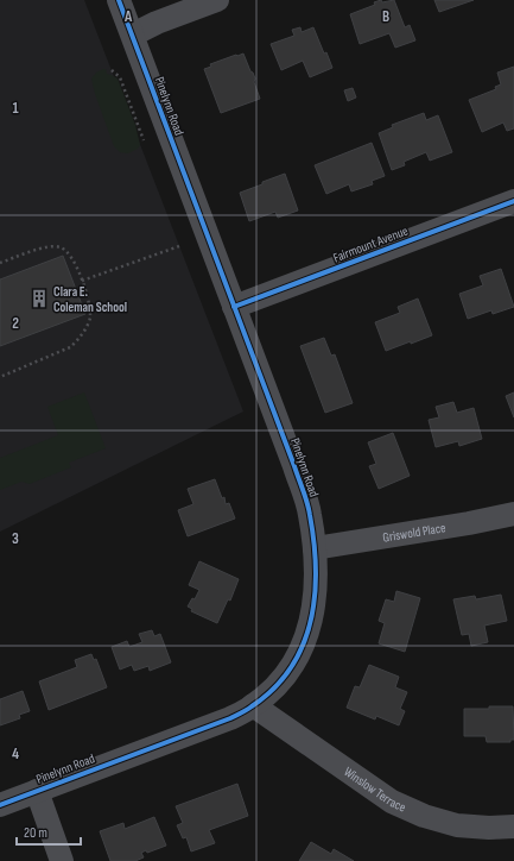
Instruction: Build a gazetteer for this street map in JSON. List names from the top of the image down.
{
  "streets": {
    "street": [
      "Pinelynn Road",
      "Fairmount Avenue",
      "Griswold Place",
      "Winslow Terrace"
    ]
  },
  "crossings": [
    ["Pinelynn Road", "Fairmount Avenue"],
    ["Pinelynn Road", "Griswold Place"],
    ["Pinelynn Road", "Winslow Terrace"]
  ],
  "places": {
    "building": ["Clara E. Coleman School"]
  },
  "scale_bar": "20 m",
  "grid": {
    "columns": ["A", "B"],
    "rows": [
      "1",
      "2",
      "3",
      "4"
    ]
  }
}
